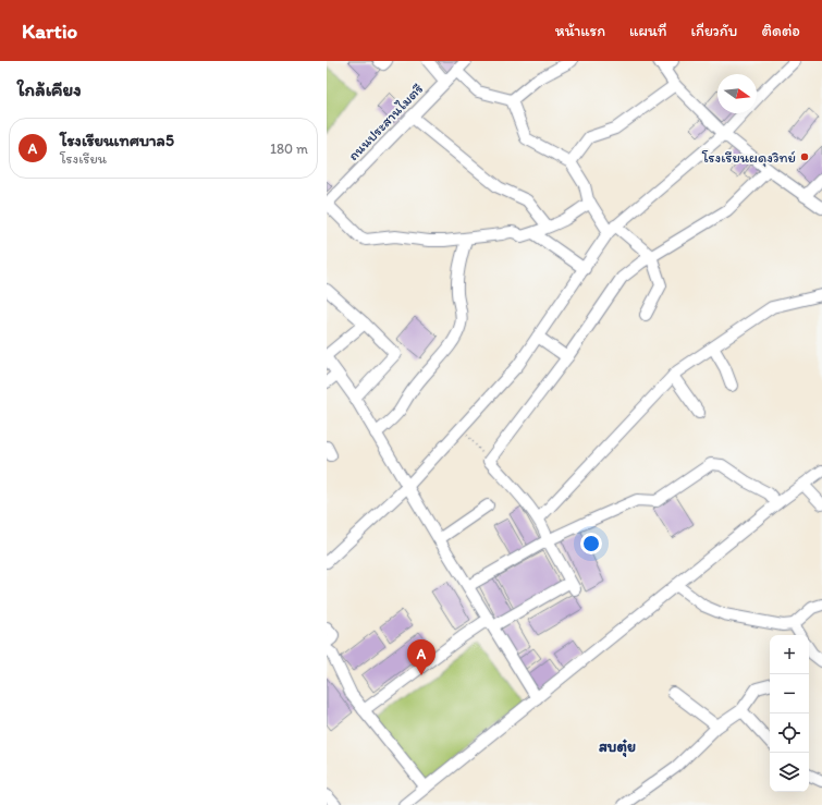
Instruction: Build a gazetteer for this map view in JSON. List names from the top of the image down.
{
  "streets": {
    "street": ["ถนนประสานไมตรี"]
  },
  "districts": ["สบตุ๋ย"],
  "places": ["โรงเรียนผดุงวิทย์"],
  "north": "right",
  "page": {
    "header": "Kartio",
    "nav": [
      "หน้าแรก",
      "แผนที่",
      "เกี่ยวกับ",
      "ติดต่อ"
    ],
    "heading": "ใกล้เคียง",
    "list": [
      {
        "mark": "A",
        "name": "โรงเรียนเทศบาล5",
        "note": "โรงเรียน",
        "value": "180 m"
      }
    ],
    "map_buttons": ["+", "−"],
    "pins": "A"
  }
}
